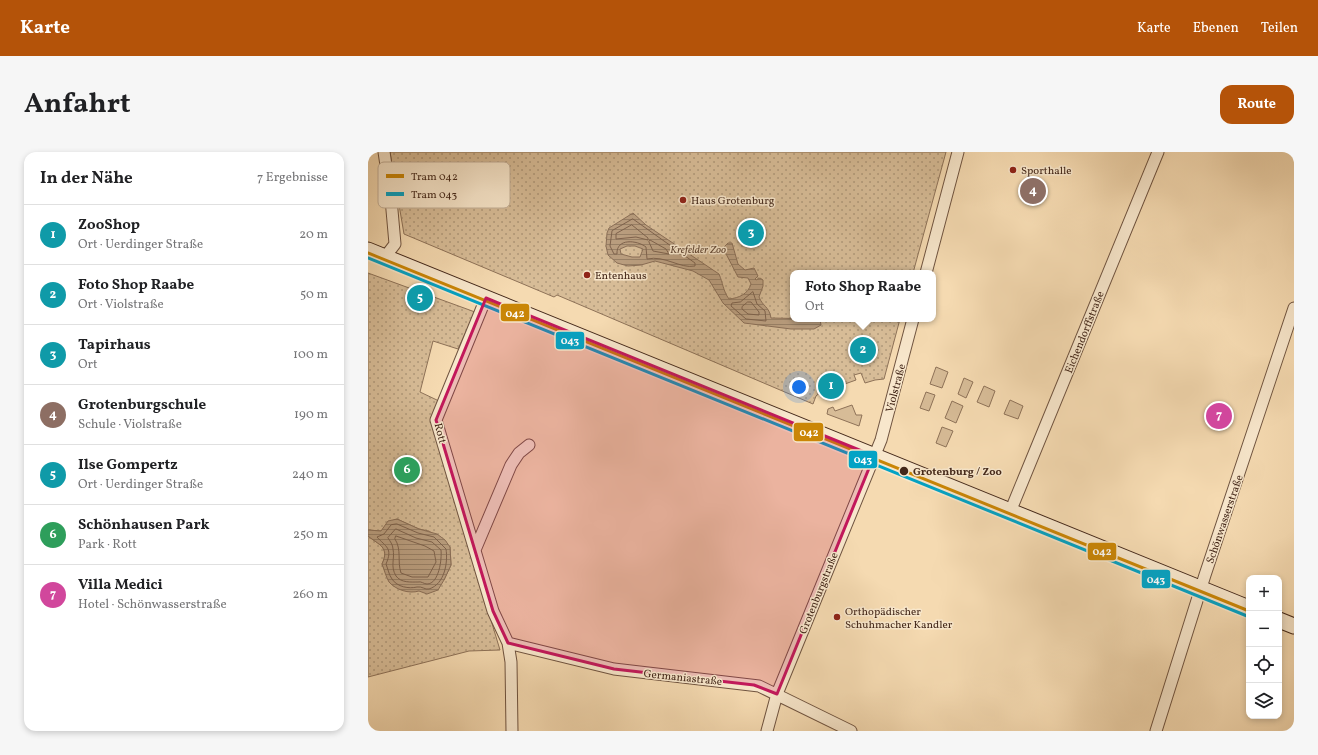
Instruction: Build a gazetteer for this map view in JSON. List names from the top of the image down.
{
  "streets": {
    "street": [
      "Eichendorffstraße",
      "Violstraße",
      "Rott",
      "Schönwasserstraße",
      "Grotenburgstraße",
      "Germaniastraße"
    ]
  },
  "crossings": [
    ["Violstraße", "Grotenburgstraße"],
    ["Rott", "Germaniastraße"],
    ["Grotenburgstraße", "Germaniastraße"]
  ],
  "parks": ["Krefelder Zoo"],
  "places": [
    "Sporthalle",
    "Haus Grotenburg",
    "Entenhaus",
    "Grotenburg / Zoo",
    "Orthopädischer Schuhmacher Kandler"
  ],
  "lines": ["tram line 042", "tram line 043"],
  "legend": ["Tram 042", "Tram 043"],
  "page": {
    "header": "Karte",
    "nav": ["Karte", "Ebenen", "Teilen"],
    "title": "Anfahrt",
    "buttons": "Route",
    "heading": ["In der Nähe", "7 Ergebnisse"],
    "pins": [
      "4",
      "3",
      "5",
      "2",
      "1",
      "7",
      "6"
    ],
    "list": [
      {
        "mark": "1",
        "name": "ZooShop",
        "note": "Ort · Uerdinger Straße",
        "value": "20 m"
      },
      {
        "mark": "2",
        "name": "Foto Shop Raabe",
        "note": "Ort · Violstraße",
        "value": "50 m"
      },
      {
        "mark": "3",
        "name": "Tapirhaus",
        "note": "Ort",
        "value": "100 m"
      },
      {
        "mark": "4",
        "name": "Grotenburgschule",
        "note": "Schule · Violstraße",
        "value": "190 m"
      },
      {
        "mark": "5",
        "name": "Ilse Gompertz",
        "note": "Ort · Uerdinger Straße",
        "value": "240 m"
      },
      {
        "mark": "6",
        "name": "Schönhausen Park",
        "note": "Park · Rott",
        "value": "250 m"
      },
      {
        "mark": "7",
        "name": "Villa Medici",
        "note": "Hotel · Schönwasserstraße",
        "value": "260 m"
      }
    ],
    "popup": ["Foto Shop Raabe", "Ort"],
    "map_buttons": ["+", "−"]
  }
}
